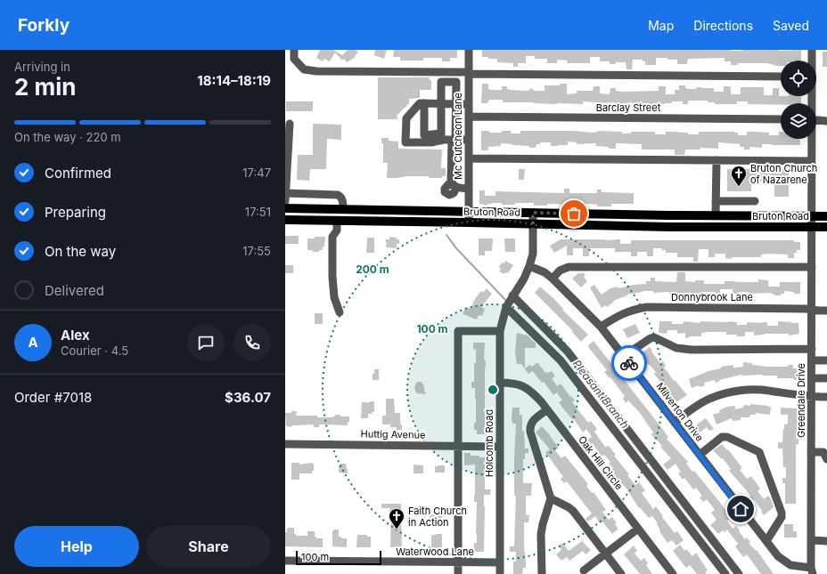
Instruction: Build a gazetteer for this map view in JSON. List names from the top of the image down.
{
  "streets": {
    "main road": ["Bruton Road"],
    "street": [
      "Barclay Street",
      "Mc Cutcheon Lane",
      "Donnybrook Lane",
      "Greendale Drive",
      "Milverton Drive",
      "Huttig Avenue",
      "Holcomb Road",
      "Oak Hill Circle",
      "Waterwood Lane"
    ]
  },
  "crossings": [
    ["Barclay Street", "Mc Cutcheon Lane"],
    ["Mc Cutcheon Lane", "Bruton Road"],
    ["Bruton Road", "Greendale Drive"],
    ["Bruton Road", "Holcomb Road"],
    ["Donnybrook Lane", "Greendale Drive"],
    ["Donnybrook Lane", "Milverton Drive"],
    ["Greendale Drive", "Milverton Drive"],
    ["Milverton Drive", "Holcomb Road"],
    ["Huttig Avenue", "Holcomb Road"],
    ["Holcomb Road", "Oak Hill Circle"],
    ["Holcomb Road", "Waterwood Lane"]
  ],
  "water": ["Pleasant Branch"],
  "places": {
    "church": ["Bruton Church of Nazarene", "Faith Church in Action"]
  },
  "scale_bar": "100 m",
  "page": {
    "header": "Forkly",
    "nav": ["Map", "Directions", "Saved"],
    "heading": ["2 min", "Arriving in", "18:14–18:19"],
    "panel": [
      "Alex",
      "Courier · 4.5",
      "Order #7018",
      "$36.07"
    ],
    "bar": "On the way · 220 m",
    "list": [
      ["Confirmed", "17:47"],
      ["Preparing", "17:51"],
      ["On the way", "17:55"],
      "Delivered"
    ],
    "round": "A",
    "buttons": ["Help", "Share"],
    "scale": "100 m"
  },
  "rings": ["200 m", "100 m"]
}
